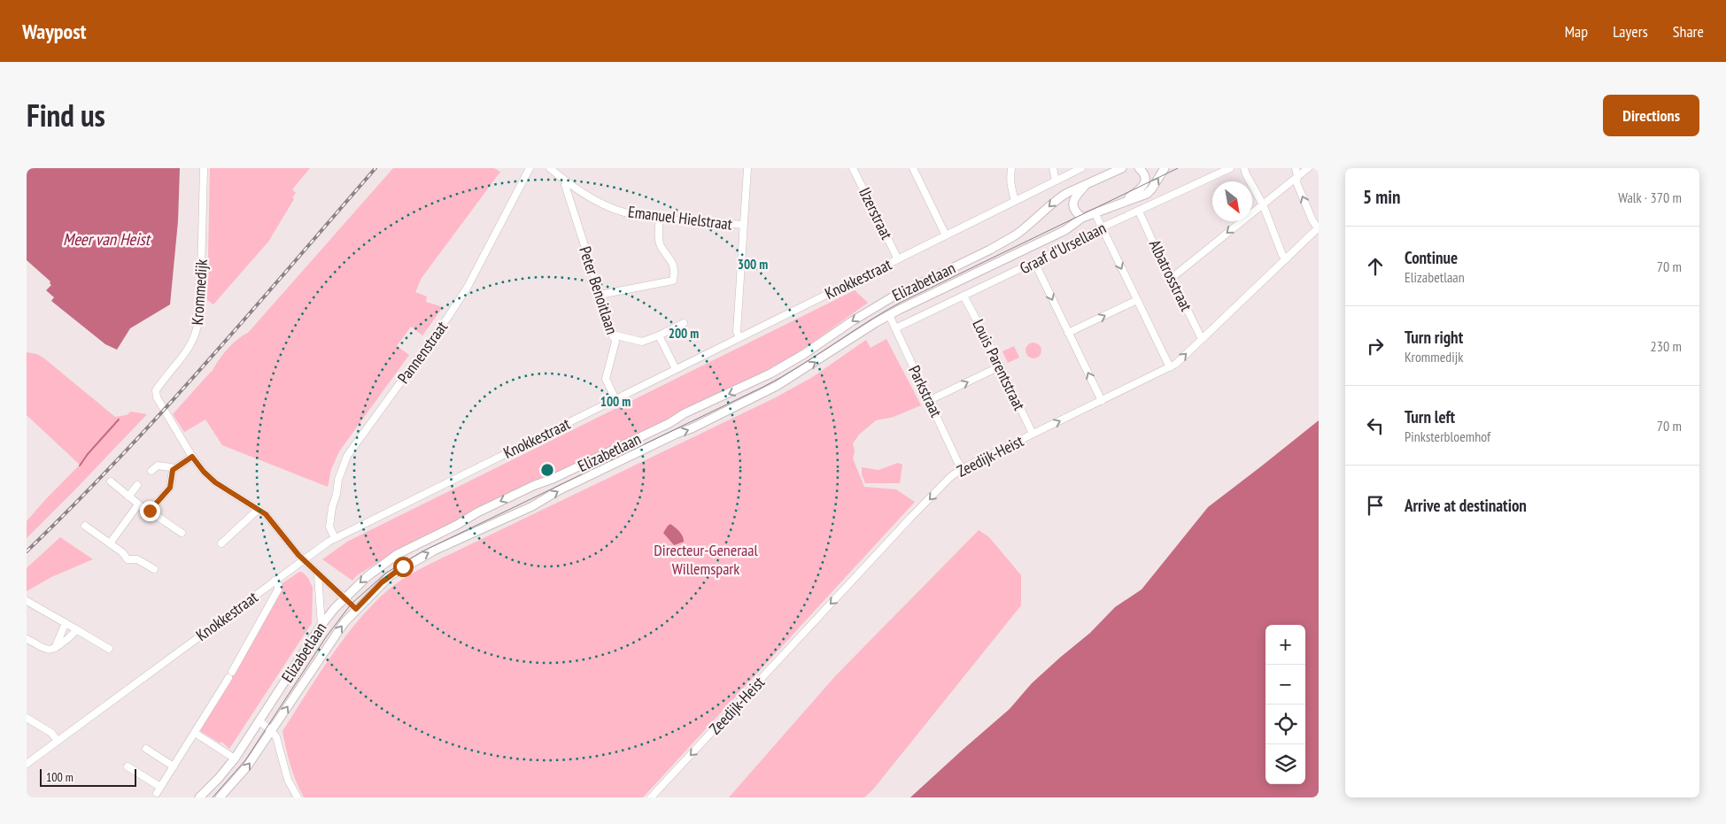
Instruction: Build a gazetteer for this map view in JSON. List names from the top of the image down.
{
  "streets": {
    "main road": ["Elizabetlaan"],
    "street": [
      "IJzerstraat",
      "Emanuel Hielstraat",
      "Graaf d'Ursellaan",
      "Albatrosstraat",
      "Knokkestraat",
      "Peter Benoitlaan",
      "Krommedijk",
      "Pannenstraat",
      "Louis Parentstraat",
      "Parkstraat",
      "Zeedijk-Heist"
    ]
  },
  "crossings": [
    ["IJzerstraat", "Knokkestraat"],
    ["Emanuel Hielstraat", "Peter Benoitlaan"],
    ["Graaf d'Ursellaan", "Albatrosstraat"],
    ["Graaf d'Ursellaan", "Louis Parentstraat"],
    ["Graaf d'Ursellaan", "Parkstraat"],
    ["Albatrosstraat", "Zeedijk-Heist"],
    ["Knokkestraat", "Peter Benoitlaan"],
    ["Knokkestraat", "Krommedijk"],
    ["Knokkestraat", "Pannenstraat"],
    ["Elizabetlaan", "Krommedijk"],
    ["Elizabetlaan", "Parkstraat"],
    ["Louis Parentstraat", "Zeedijk-Heist"],
    ["Parkstraat", "Zeedijk-Heist"]
  ],
  "water": ["Meer van Heist"],
  "parks": ["Directeur-Generaal Willemspark"],
  "scale_bar": "100 m",
  "north": "bottom right",
  "page": {
    "header": "Waypost",
    "nav": ["Map", "Layers", "Share"],
    "title": "Find us",
    "buttons": "Directions",
    "heading": ["5 min", "Walk · 370 m"],
    "list": [
      ["Continue", "Elizabetlaan", "70 m"],
      ["Turn right", "Krommedijk", "230 m"],
      ["Turn left", "Pinksterbloemhof", "70 m"],
      "Arrive at destination"
    ],
    "map_buttons": ["+", "−"],
    "scale": "100 m"
  },
  "rings": ["300 m", "200 m", "100 m"]
}
